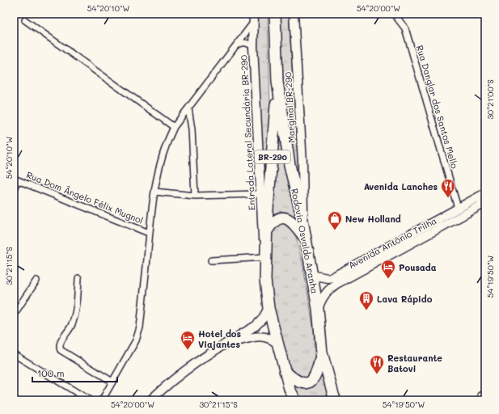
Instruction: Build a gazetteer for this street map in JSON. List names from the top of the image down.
{
  "streets": {
    "highway": ["BR-290", "Rodovia Osvaldo Aranha"],
    "main road": ["Marginal BR-290", "Entrada Lateral Secundária BR-290", "Avenida Antônio Trilha"],
    "street": ["Rua Danglar dos Santos Mello", "Rua Dom Ângelo Félix Mugnol"]
  },
  "crossings": [
    ["Rua Danglar dos Santos Mello", "Avenida Antônio Trilha"],
    ["Marginal BR-290", "Rodovia Osvaldo Aranha"],
    ["Entrada Lateral Secundária BR-290", "Rodovia Osvaldo Aranha"],
    ["BR-290", "Rodovia Osvaldo Aranha"],
    ["Rodovia Osvaldo Aranha", "Avenida Antônio Trilha"]
  ],
  "places": {
    "restaurant": ["Avenida Lanches", "Restaurante Batovi"],
    "shop": ["New Holland"],
    "hotel": ["Pousada", "Hotel dos Viajantes"],
    "building": ["Lava Rápido"]
  },
  "scale_bar": "100 m",
  "coordinates": [
    "54°20'10\"W",
    "54°20'00\"W",
    "30°21'00\"S",
    "30°21'15\"S",
    "54°19'50\"W"
  ]
}
